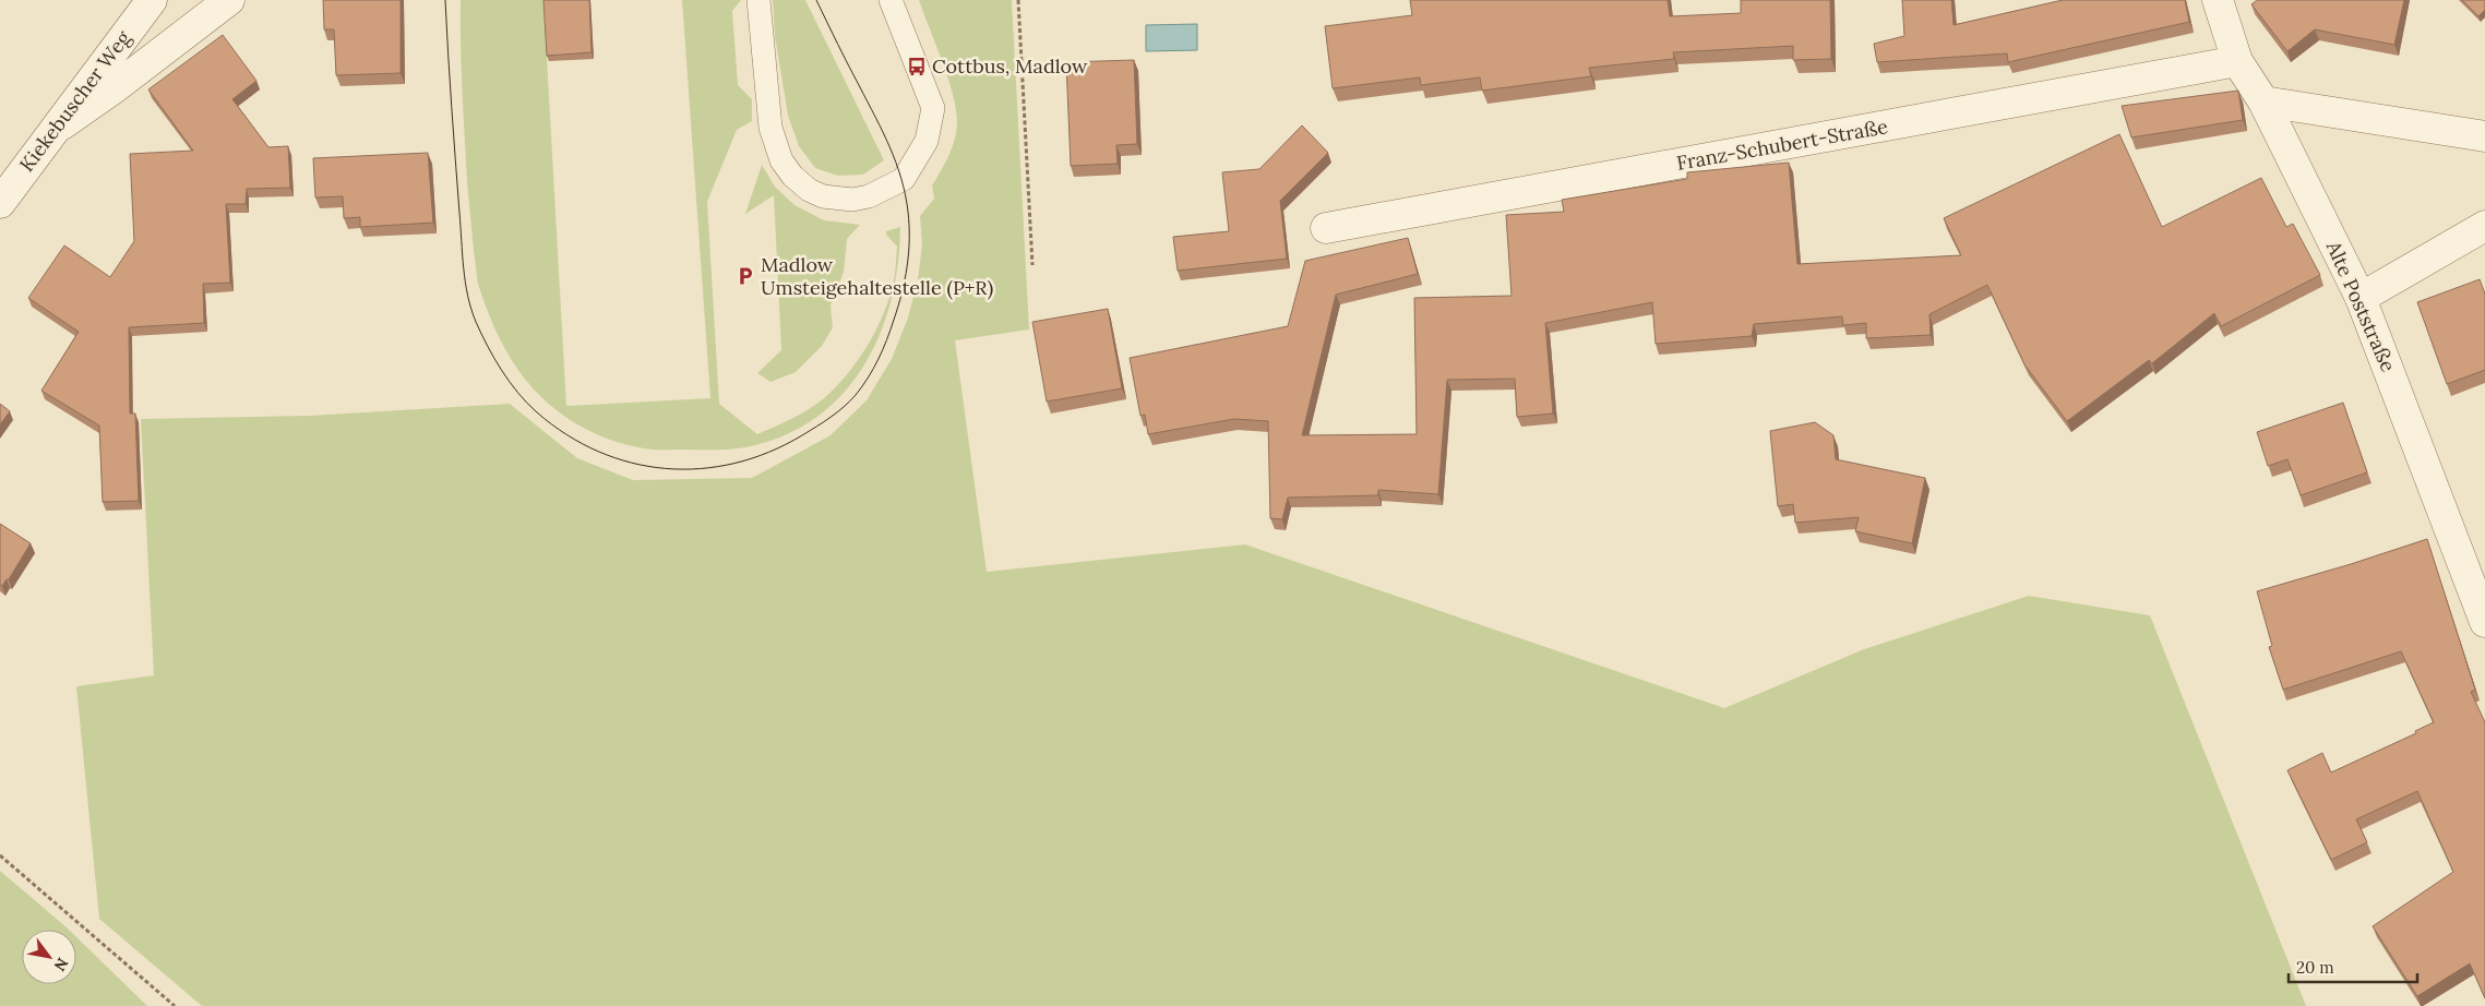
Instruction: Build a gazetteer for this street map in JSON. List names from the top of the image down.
{
  "streets": {
    "street": ["Kiekebuscher Weg", "Franz-Schubert-Straße", "Alte Poststraße"]
  },
  "crossings": [
    ["Franz-Schubert-Straße", "Alte Poststraße"]
  ],
  "places": {
    "bus stop": ["Cottbus, Madlow"],
    "parking": ["Madlow Umsteigehaltestelle (P+R)"]
  },
  "scale_bar": "20 m",
  "north": "bottom right"
}
